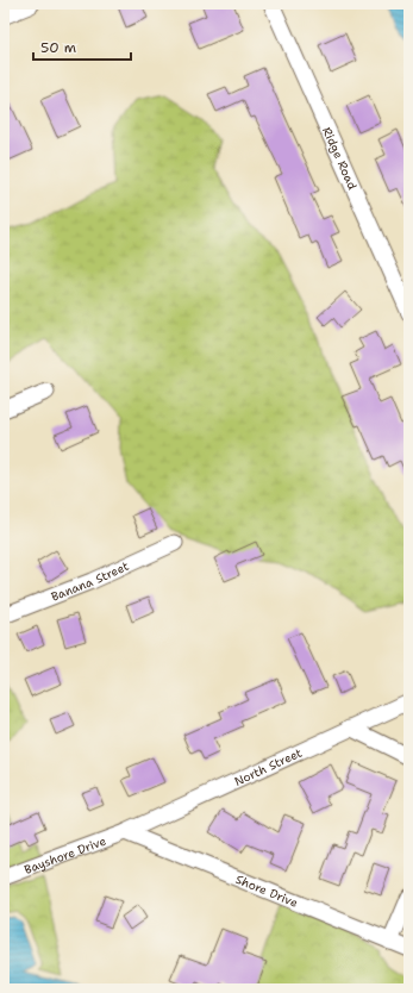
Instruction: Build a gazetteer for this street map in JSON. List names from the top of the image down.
{
  "streets": {
    "street": [
      "Ridge Road",
      "Banana Street",
      "North Street",
      "Bayshore Drive",
      "Shore Drive"
    ]
  },
  "crossings": [
    ["North Street", "Bayshore Drive"],
    ["North Street", "Shore Drive"],
    ["Bayshore Drive", "Shore Drive"]
  ],
  "scale_bar": "50 m"
}
